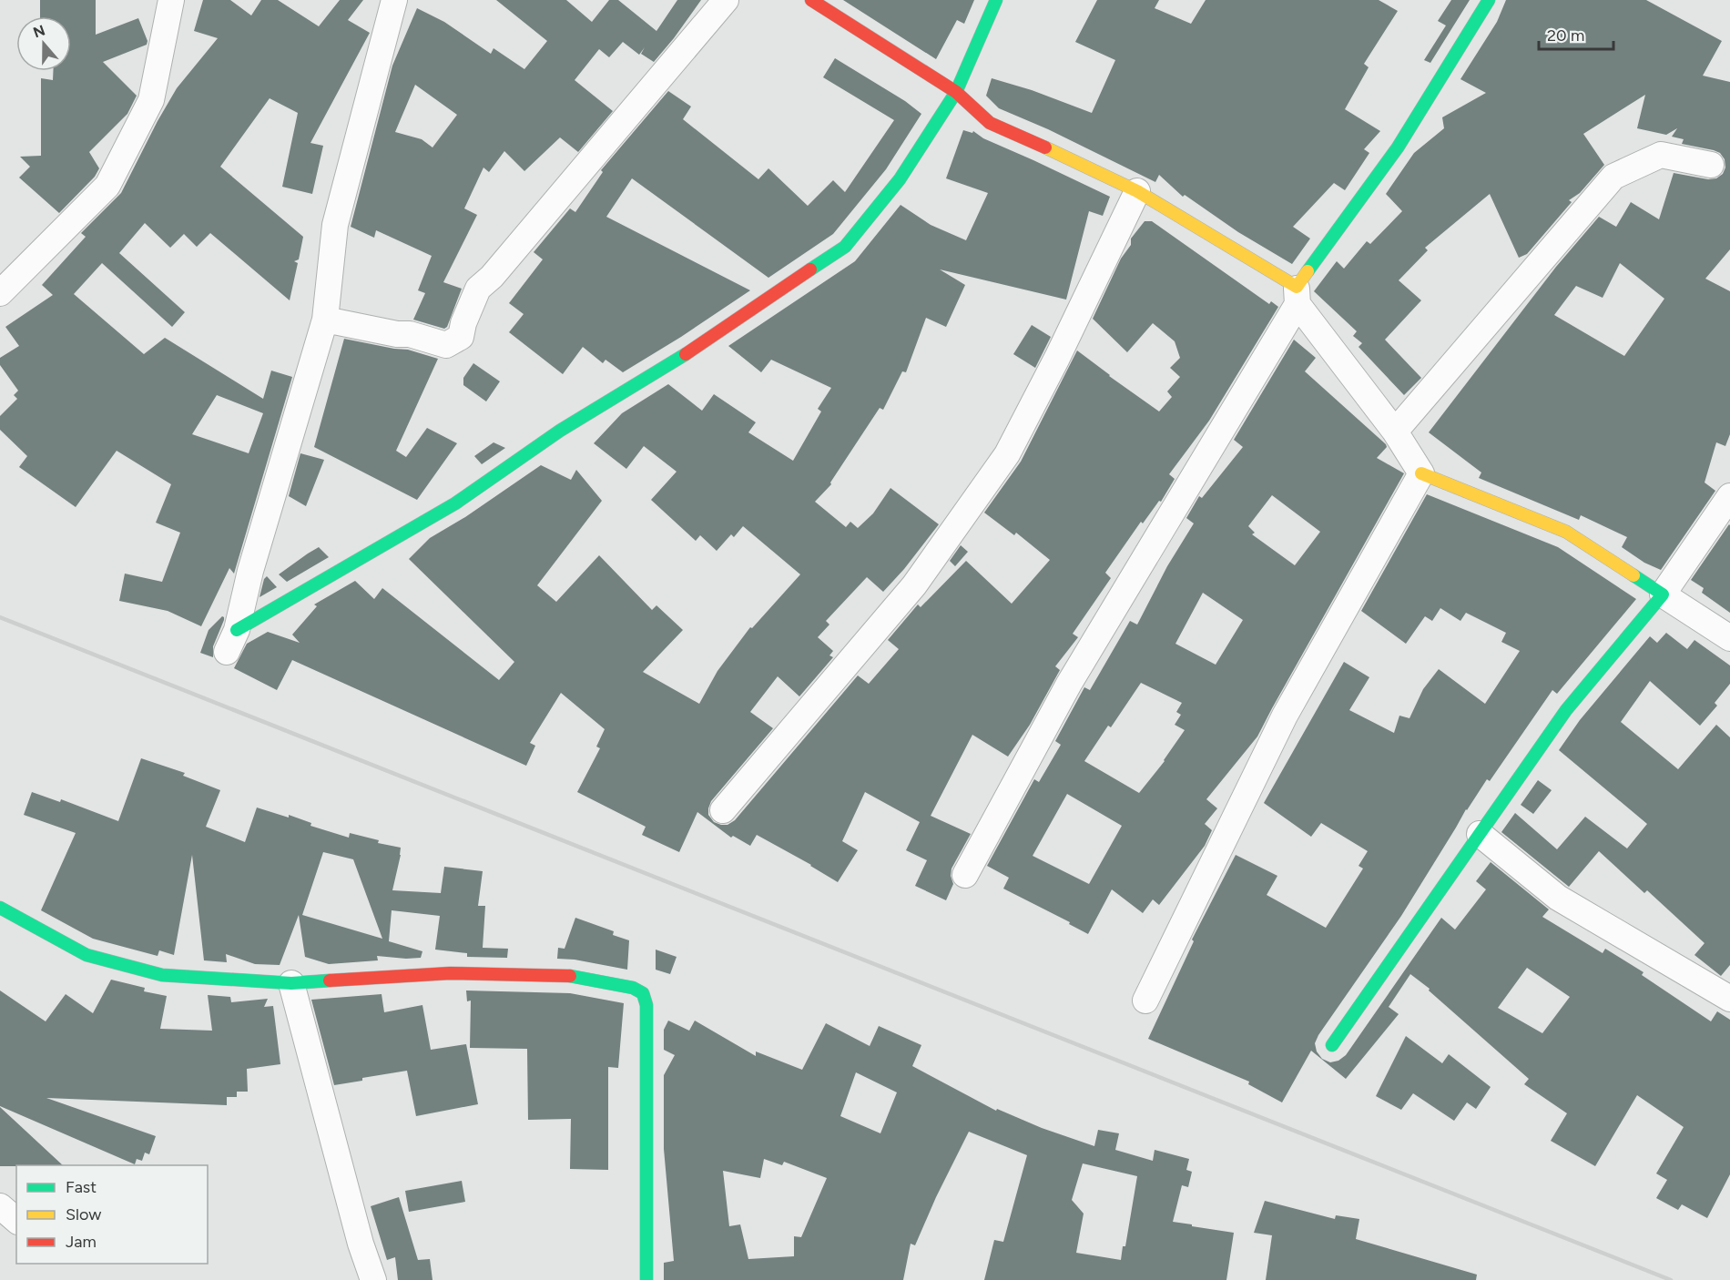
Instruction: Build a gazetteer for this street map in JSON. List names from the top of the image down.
{
  "legend": ["Fast", "Slow", "Jam"],
  "scale_bar": "20 m",
  "north": "top"
}
